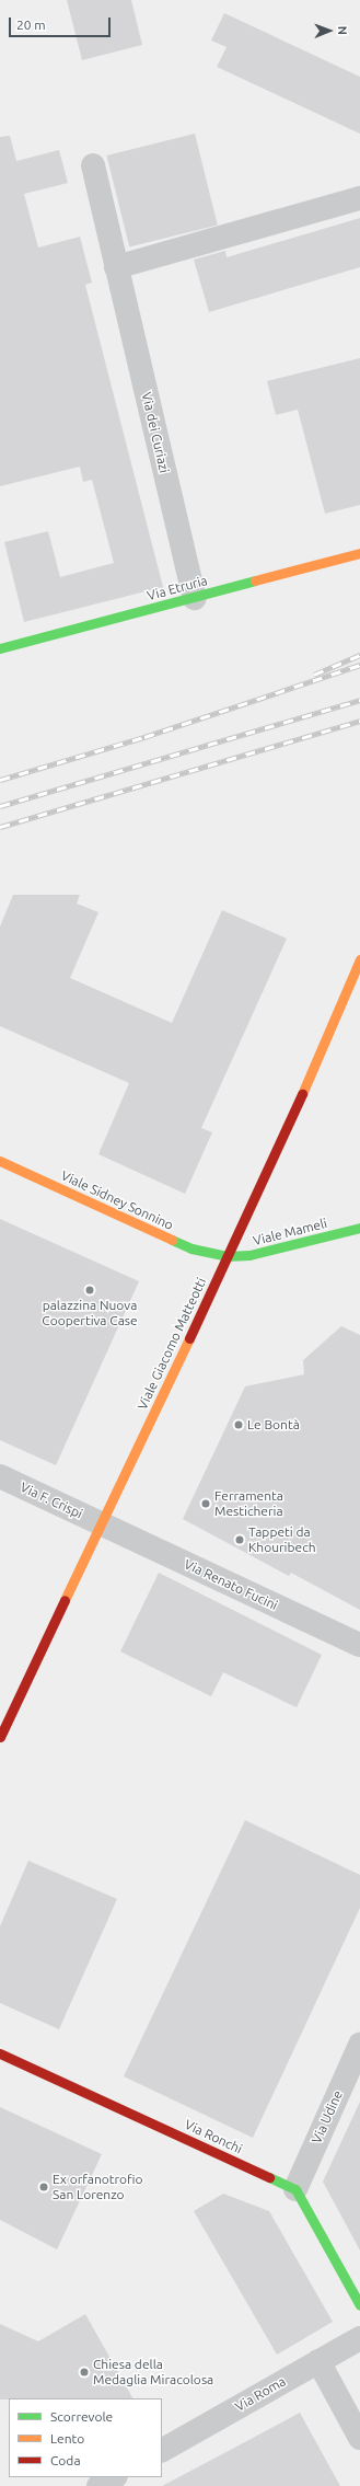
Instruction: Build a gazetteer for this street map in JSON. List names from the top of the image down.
{
  "streets": {
    "street": [
      "Via dei Curiazi",
      "Via Etruria",
      "Viale Sidney Sonnino",
      "Viale Mameli",
      "Viale Giacomo Matteotti",
      "Via F. Crispi",
      "Via Renato Fucini",
      "Via Udine",
      "Via Ronchi",
      "Via Roma"
    ]
  },
  "crossings": [
    ["Via dei Curiazi", "Via Etruria"],
    ["Viale Sidney Sonnino", "Viale Mameli"],
    ["Viale Sidney Sonnino", "Viale Giacomo Matteotti"],
    ["Viale Mameli", "Viale Giacomo Matteotti"],
    ["Viale Giacomo Matteotti", "Via F. Crispi"],
    ["Viale Giacomo Matteotti", "Via Renato Fucini"],
    ["Via F. Crispi", "Via Renato Fucini"],
    ["Via Udine", "Via Ronchi"]
  ],
  "places": [
    "palazzina Nuova Coopertiva Case",
    "Le Bontà",
    "Ferramenta Mesticheria",
    "Tappeti da Khouribech",
    "Ex orfanotrofio San Lorenzo",
    "Chiesa della Medaglia Miracolosa"
  ],
  "legend": ["Scorrevole", "Lento", "Coda"],
  "scale_bar": "20 m",
  "north": "right"
}
